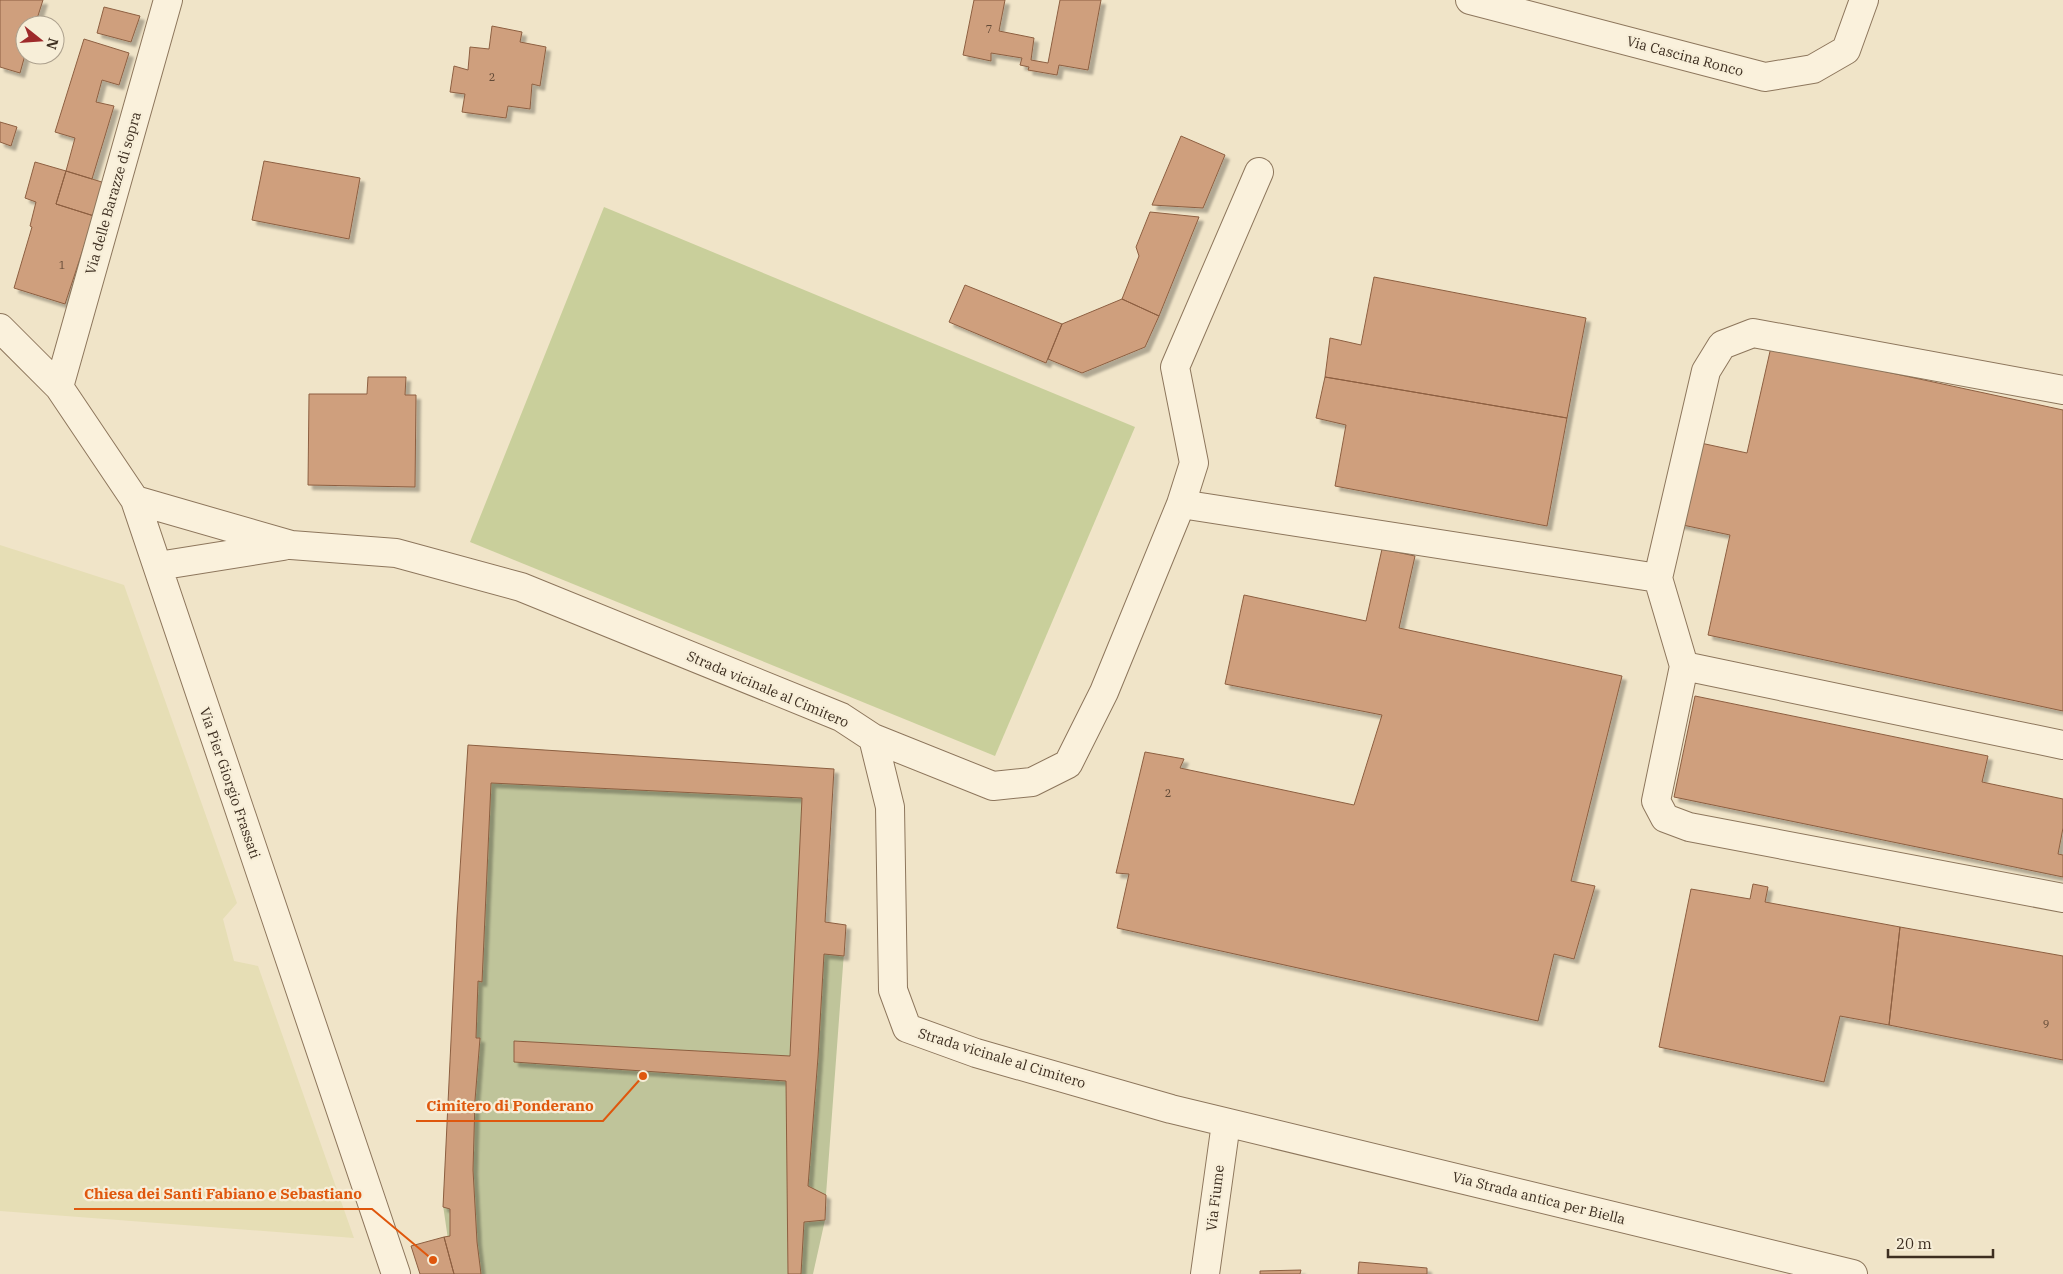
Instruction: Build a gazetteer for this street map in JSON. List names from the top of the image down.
{
  "streets": {
    "street": [
      "Via Cascina Ronco",
      "Via delle Barazze di sopra",
      "Strada vicinale al Cimitero",
      "Via Pier Giorgio Frassati",
      "Via Fiume",
      "Via Strada antica per Biella"
    ]
  },
  "crossings": [
    ["Via delle Barazze di sopra", "Via Pier Giorgio Frassati"],
    ["Strada vicinale al Cimitero", "Via Pier Giorgio Frassati"],
    ["Strada vicinale al Cimitero", "Via Fiume"],
    ["Strada vicinale al Cimitero", "Via Strada antica per Biella"],
    ["Via Fiume", "Via Strada antica per Biella"]
  ],
  "places": ["Cimitero di Ponderano", "Chiesa dei Santi Fabiano e Sebastiano"],
  "house_numbers": [
    "7",
    "2",
    "1",
    "2",
    "9"
  ],
  "scale_bar": "20 m",
  "north": "right"
}
